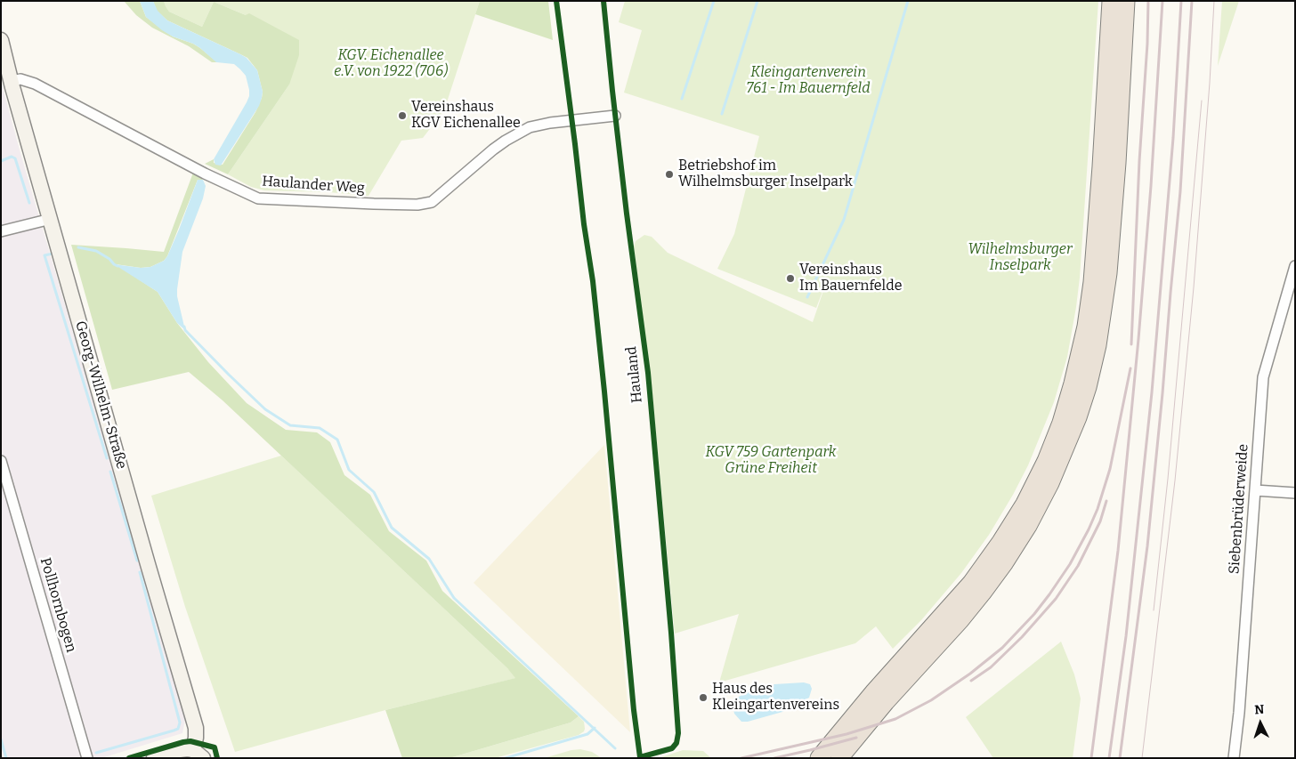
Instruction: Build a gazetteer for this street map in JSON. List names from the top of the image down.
{
  "streets": {
    "main road": ["Georg-Wilhelm-Straße"],
    "street": ["Haulander Weg", "Siebenbrüderweide", "Pollhornbogen"],
    "cycle path": ["Hauland"]
  },
  "crossings": [
    ["Haulander Weg", "Georg-Wilhelm-Straße"]
  ],
  "parks": [
    "KGV. Eichenallee e.V. von 1922 (706)",
    "Kleingartenverein 761 - Im Bauernfeld",
    "Wilhelmsburger Inselpark",
    "KGV 759 Gartenpark Grüne Freiheit"
  ],
  "places": [
    "Vereinshaus KGV Eichenallee",
    "Betriebshof im Wilhelmsburger Inselpark",
    "Vereinshaus Im Bauernfelde",
    "Haus des Kleingartenvereins"
  ],
  "north": "top"
}
